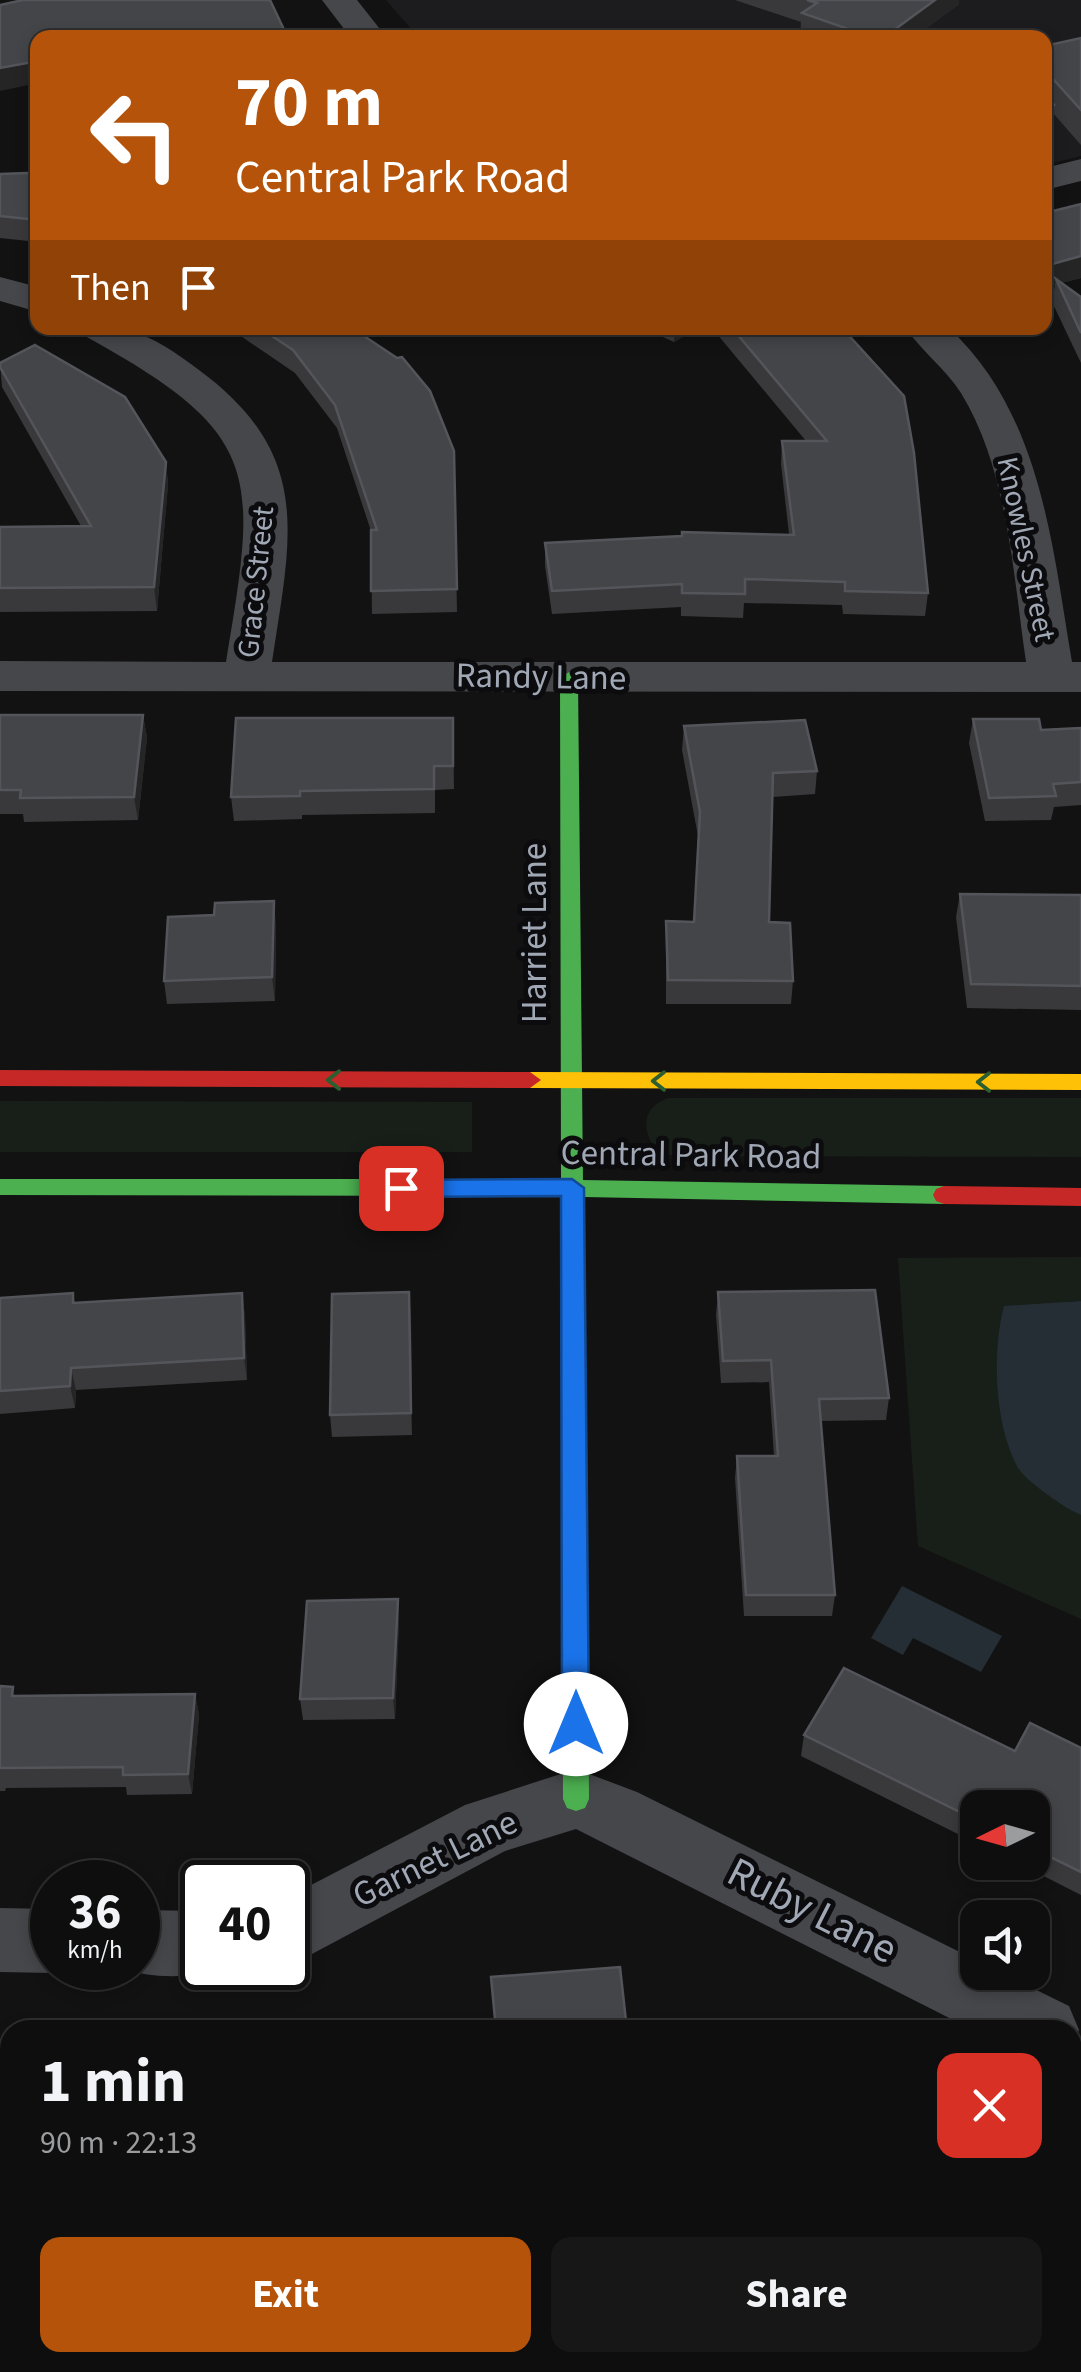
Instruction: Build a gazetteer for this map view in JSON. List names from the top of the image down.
{
  "streets": {
    "street": [
      "Knowles Street",
      "Grace Street",
      "Randy Lane",
      "Harriet Lane",
      "Central Park Road",
      "Garnet Lane",
      "Ruby Lane"
    ]
  },
  "crossings": [
    ["Knowles Street", "Randy Lane"],
    ["Grace Street", "Randy Lane"],
    ["Randy Lane", "Harriet Lane"],
    ["Harriet Lane", "Central Park Road"],
    ["Garnet Lane", "Ruby Lane"]
  ],
  "north": "left",
  "page": {
    "turn": ["70 m", "Central Park Road"],
    "then": "Then",
    "speed": "36 km/h",
    "limit": "40",
    "heading": ["1 min", "90 m · 22:13"],
    "buttons": ["Exit", "Share"]
  }
}
